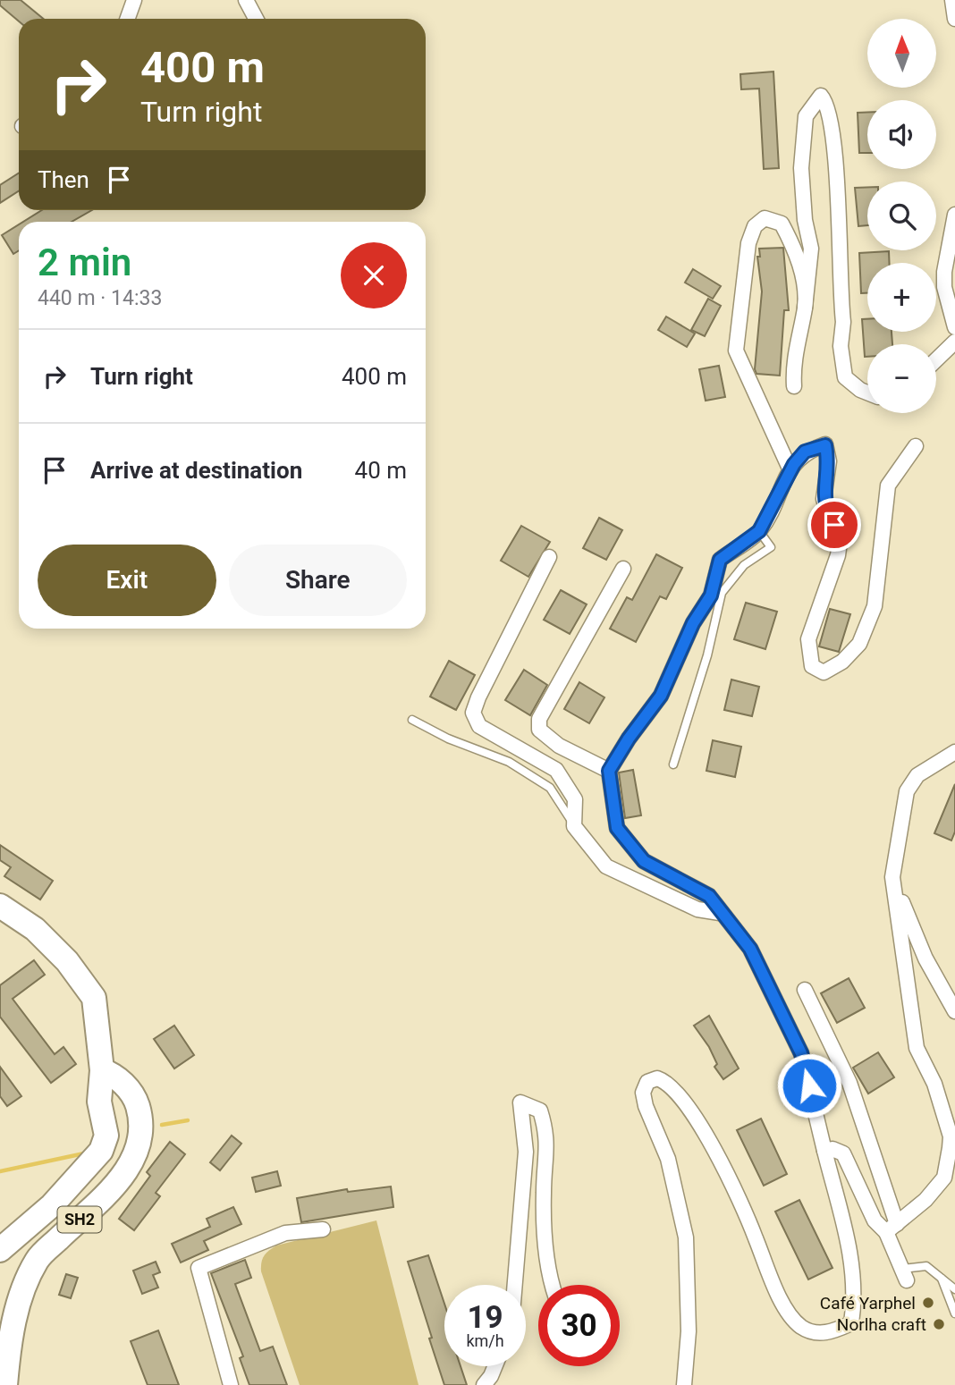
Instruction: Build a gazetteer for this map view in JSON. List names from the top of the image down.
{
  "streets": {
    "main road": ["SH2"]
  },
  "places": ["Café Yarphel", "Norlha craft"],
  "north": "top",
  "page": {
    "map_buttons": ["+", "−"],
    "turn": ["400 m", "Turn right"],
    "then": "Then",
    "heading": ["2 min", "440 m · 14:33"],
    "list": [
      {
        "name": "Turn right",
        "value": "400 m"
      },
      {
        "name": "Arrive at destination",
        "value": "40 m"
      }
    ],
    "buttons": ["Exit", "Share"],
    "speed": "19 km/h",
    "limit": "30"
  }
}
